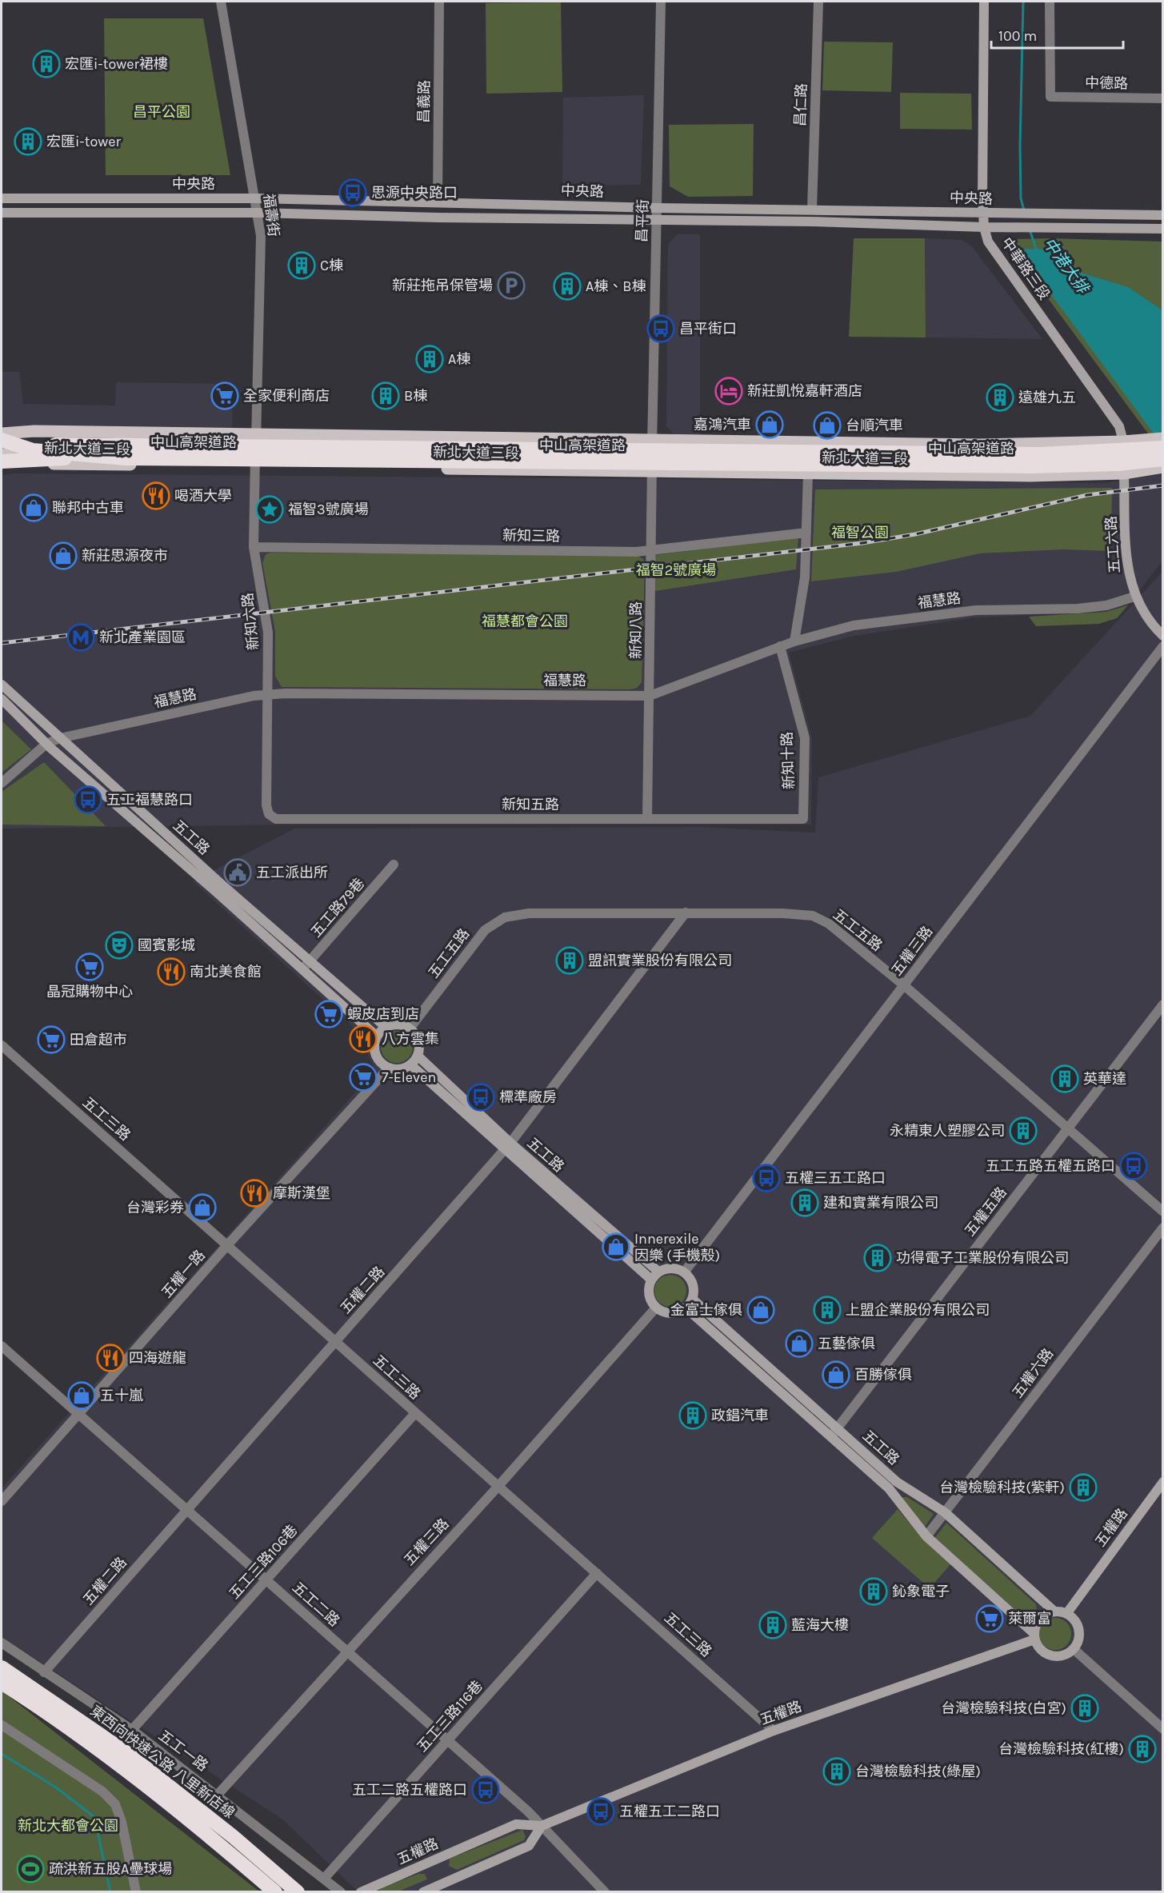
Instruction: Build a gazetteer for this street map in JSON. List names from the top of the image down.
{
  "streets": {
    "highway": ["中山高架道路", "東西向快速公路 八里新店線"],
    "main road": ["新北大道三段"],
    "street": [
      "中德路",
      "昌義路",
      "昌仁路",
      "中央路",
      "福壽街",
      "昌平街",
      "中華路三段",
      "新知三路",
      "五工六路",
      "福慧路",
      "新知六路",
      "新知八路",
      "新知十路",
      "新知五路",
      "五工路",
      "五工路79巷",
      "五工五路",
      "五權三路",
      "五工三路",
      "五權五路",
      "五權一路",
      "五權二路",
      "五權六路",
      "五權路",
      "五工三路106巷",
      "五工二路",
      "五工三路116巷",
      "五工一路"
    ]
  },
  "crossings": [
    ["昌義路", "中央路"],
    ["昌仁路", "中央路"],
    ["中央路", "福壽街"],
    ["中央路", "昌平街"],
    ["中央路", "中華路三段"],
    ["福壽街", "新北大道三段"],
    ["福壽街", "新知六路"],
    ["昌平街", "新北大道三段"],
    ["昌平街", "新知八路"],
    ["中華路三段", "新北大道三段"],
    ["中華路三段", "五工六路"],
    ["中山高架道路", "新北大道三段"],
    ["新北大道三段", "五工六路"],
    ["新北大道三段", "新知六路"],
    ["新北大道三段", "新知八路"],
    ["新知三路", "新知六路"],
    ["新知三路", "新知八路"],
    ["五工六路", "福慧路"],
    ["福慧路", "新知六路"],
    ["福慧路", "新知八路"],
    ["福慧路", "新知十路"],
    ["福慧路", "五工路"],
    ["新知六路", "新知五路"],
    ["新知八路", "新知五路"],
    ["新知十路", "新知五路"],
    ["五工路", "五工路79巷"],
    ["五工路", "五工五路"],
    ["五工路", "五權三路"],
    ["五工路", "五權五路"],
    ["五工路", "五權一路"],
    ["五工路", "五權二路"],
    ["五工路", "五權六路"],
    ["五工路", "五權路"],
    ["五工五路", "五權三路"],
    ["五工五路", "五權五路"],
    ["五工五路", "五權一路"],
    ["五工五路", "五權二路"],
    ["五權三路", "五工三路"],
    ["五權三路", "五工二路"],
    ["五權三路", "五工一路"],
    ["五工三路", "五權一路"],
    ["五工三路", "五權二路"],
    ["五工三路", "五權路"],
    ["五工三路", "五工三路106巷"],
    ["五工三路", "五工三路116巷"],
    ["五權一路", "五工二路"],
    ["五權二路", "五工二路"],
    ["五權二路", "五工一路"],
    ["五權路", "五工二路"],
    ["五工三路106巷", "五工二路"],
    ["五工三路106巷", "五工一路"],
    ["五工二路", "五工三路116巷"],
    ["五工三路116巷", "五工一路"]
  ],
  "water": ["中港大排"],
  "parks": [
    "昌平公園",
    "福智公園",
    "福智2號廣場",
    "福慧都會公園",
    "新北大都會公園"
  ],
  "places": {
    "building": [
      "宏匯i-tower裙樓",
      "宏匯i-tower",
      "C棟",
      "A棟、B棟",
      "A棟",
      "B棟",
      "遠雄九五",
      "盟訊實業股份有限公司",
      "英華達",
      "永精東人塑膠公司",
      "建和實業有限公司",
      "功得電子工業股份有限公司",
      "上盟企業股份有限公司",
      "政錩汽車",
      "台灣檢驗科技(紫軒)",
      "鈊象電子",
      "藍海大樓",
      "台灣檢驗科技(白宮)",
      "台灣檢驗科技(紅樓)",
      "台灣檢驗科技(綠屋)"
    ],
    "bus stop": [
      "思源中央路口",
      "昌平街口",
      "五工福慧路口",
      "標準廠房",
      "五工五路五權五路口",
      "五權三五工路口",
      "五工二路五權路口",
      "五權五工二路口"
    ],
    "parking": ["新莊拖吊保管場"],
    "hotel": ["新莊凱悅嘉軒酒店"],
    "supermarket": [
      "全家便利商店",
      "晶冠購物中心",
      "蝦皮店到店",
      "田倉超市",
      "7-Eleven",
      "萊爾富"
    ],
    "shop": [
      "嘉鴻汽車",
      "台順汽車",
      "聯邦中古車",
      "新莊思源夜市",
      "台灣彩券",
      "Innerexile 因樂 (手機殼)",
      "金富士傢俱",
      "五藝傢俱",
      "百勝傢俱",
      "五十嵐"
    ],
    "restaurant": [
      "喝酒大學",
      "南北美食館",
      "八方雲集",
      "摩斯漢堡",
      "四海遊龍"
    ],
    "place": ["福智3號廣場"],
    "metro station": ["新北產業園區"],
    "public building": ["五工派出所"],
    "theatre": ["國賓影城"],
    "sports": ["疏洪新五股A壘球場"]
  },
  "scale_bar": "100 m"
}
